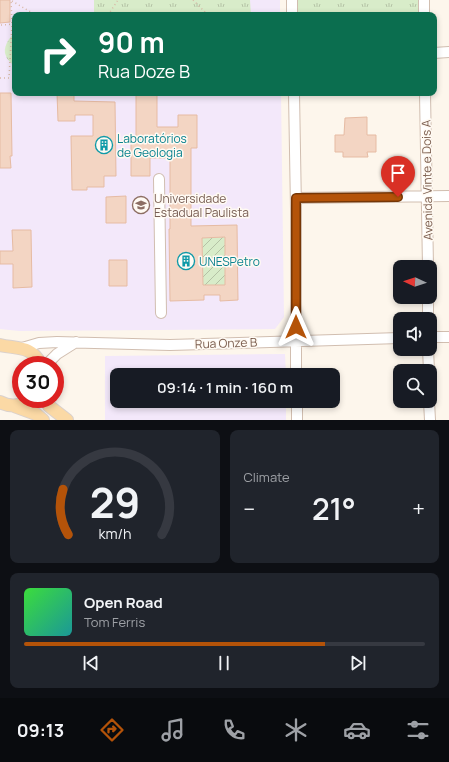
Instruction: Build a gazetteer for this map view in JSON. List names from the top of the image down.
{
  "streets": {
    "street": ["Avenida Vinte e Dois A", "Rua Onze B"]
  },
  "places": {
    "building": ["Laboratórios de Geologia", "UNESPetro"],
    "school or university": ["Universidade Estadual Paulista"]
  },
  "north": "left",
  "page": {
    "turn": ["90 m", "Rua Doze B"],
    "limit": "30",
    "trip": "09:14 · 1 min · 160 m",
    "tile": "Climate",
    "heat": ["−", "21°", "+"],
    "song": ["Open Road", "Tom Ferris"],
    "tabs": "09:13",
    "gauge": ["29", "km/h"]
  }
}
